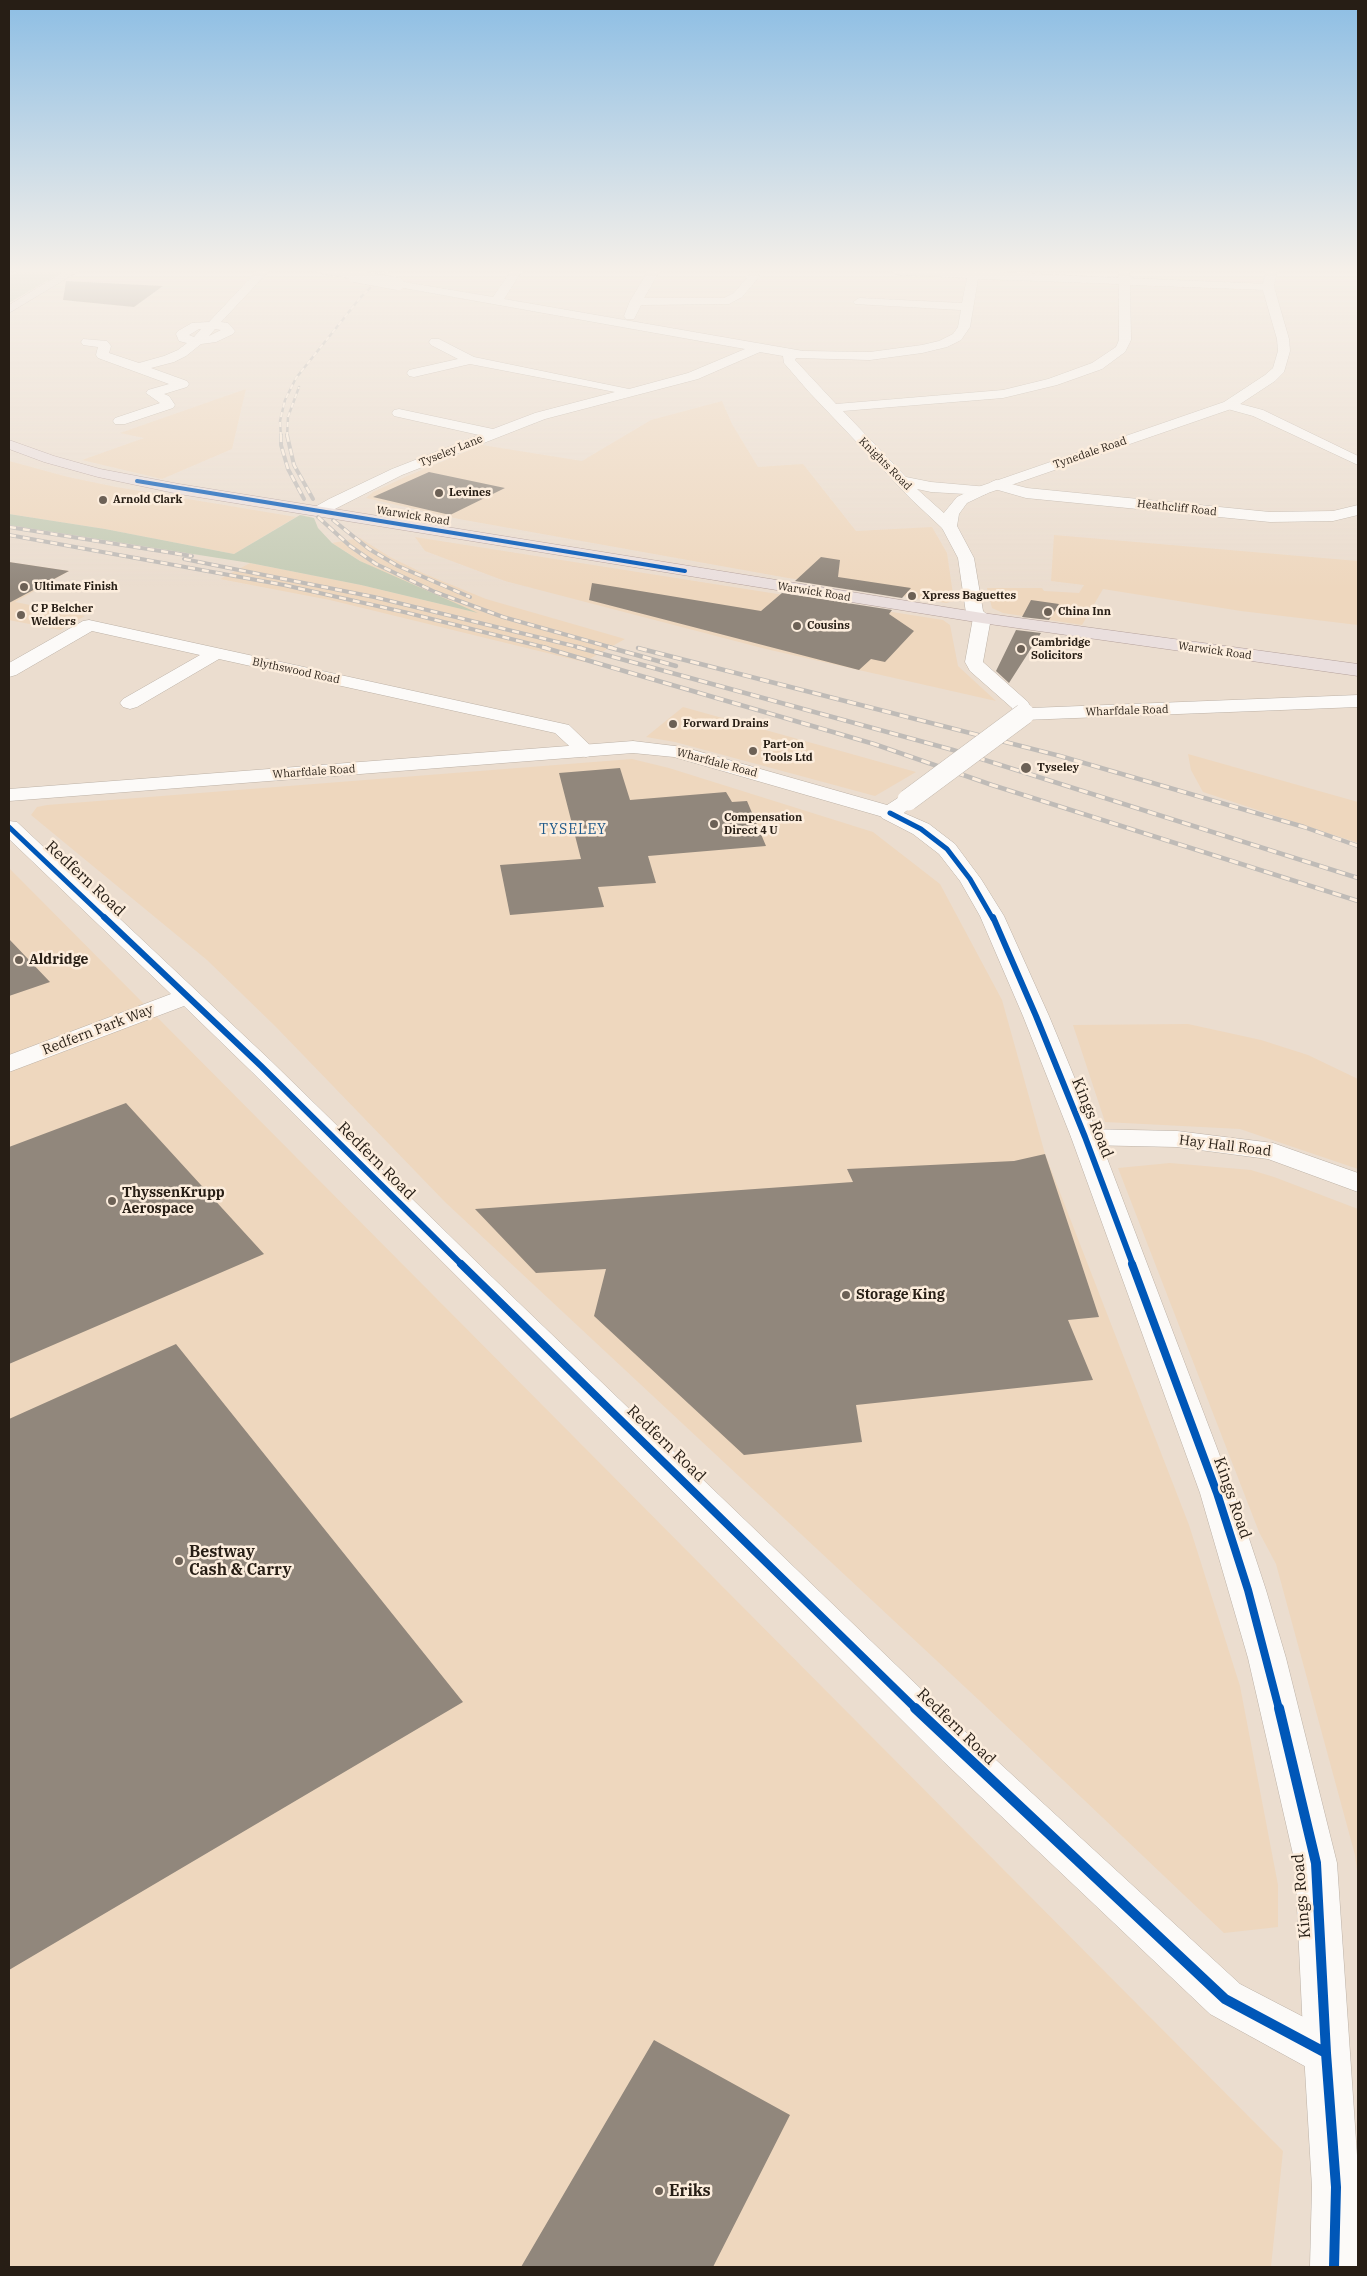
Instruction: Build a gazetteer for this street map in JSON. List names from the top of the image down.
{
  "streets": {
    "highway": ["Warwick Road"],
    "street": [
      "Tyseley Lane",
      "Tynedale Road",
      "Knights Road",
      "Heathcliff Road",
      "Blythswood Road",
      "Wharfdale Road",
      "Redfern Road",
      "Redfern Park Way",
      "Kings Road",
      "Hay Hall Road"
    ]
  },
  "crossings": [
    ["Tyseley Lane", "Warwick Road"],
    ["Tynedale Road", "Heathcliff Road"],
    ["Knights Road", "Warwick Road"],
    ["Blythswood Road", "Wharfdale Road"],
    ["Wharfdale Road", "Kings Road"],
    ["Redfern Road", "Redfern Park Way"],
    ["Redfern Road", "Kings Road"],
    ["Kings Road", "Hay Hall Road"]
  ],
  "districts": ["TYSELEY"],
  "places": [
    "Levines",
    "Arnold Clark",
    "Ultimate Finish",
    "Xpress Baguettes",
    "China Inn",
    "C P Belcher Welders",
    "Cousins",
    "Cambridge Solicitors",
    "Forward Drains",
    "Part-on Tools Ltd",
    "Tyseley",
    "Compensation Direct 4 U",
    "Aldridge",
    "ThyssenKrupp Aerospace",
    "Storage King",
    "Bestway Cash & Carry",
    "Eriks"
  ]
}
